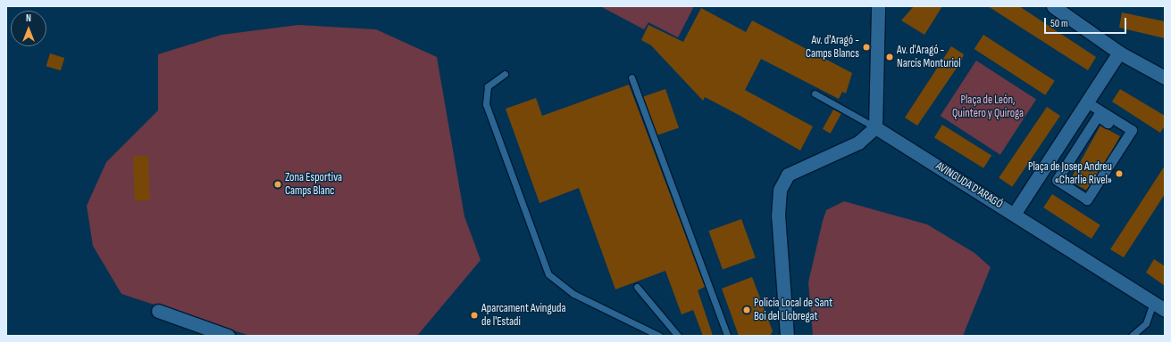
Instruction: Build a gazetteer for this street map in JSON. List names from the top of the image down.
{
  "streets": {
    "street": ["AVINGUDA D'ARAGÓ"]
  },
  "parks": ["Plaça de León, Quintero y Quiroga"],
  "places": [
    "Av. d'Aragó - Camps Blancs",
    "Av. d'Aragó - Narcís Monturiol",
    "Plaça de Josep Andreu «Charlie Rivel»",
    "Zona Esportiva Camps Blanc",
    "Policia Local de Sant Boi del Llobregat",
    "Aparcament Avinguda de l'Estadi"
  ],
  "scale_bar": "50 m",
  "north": "top"
}
